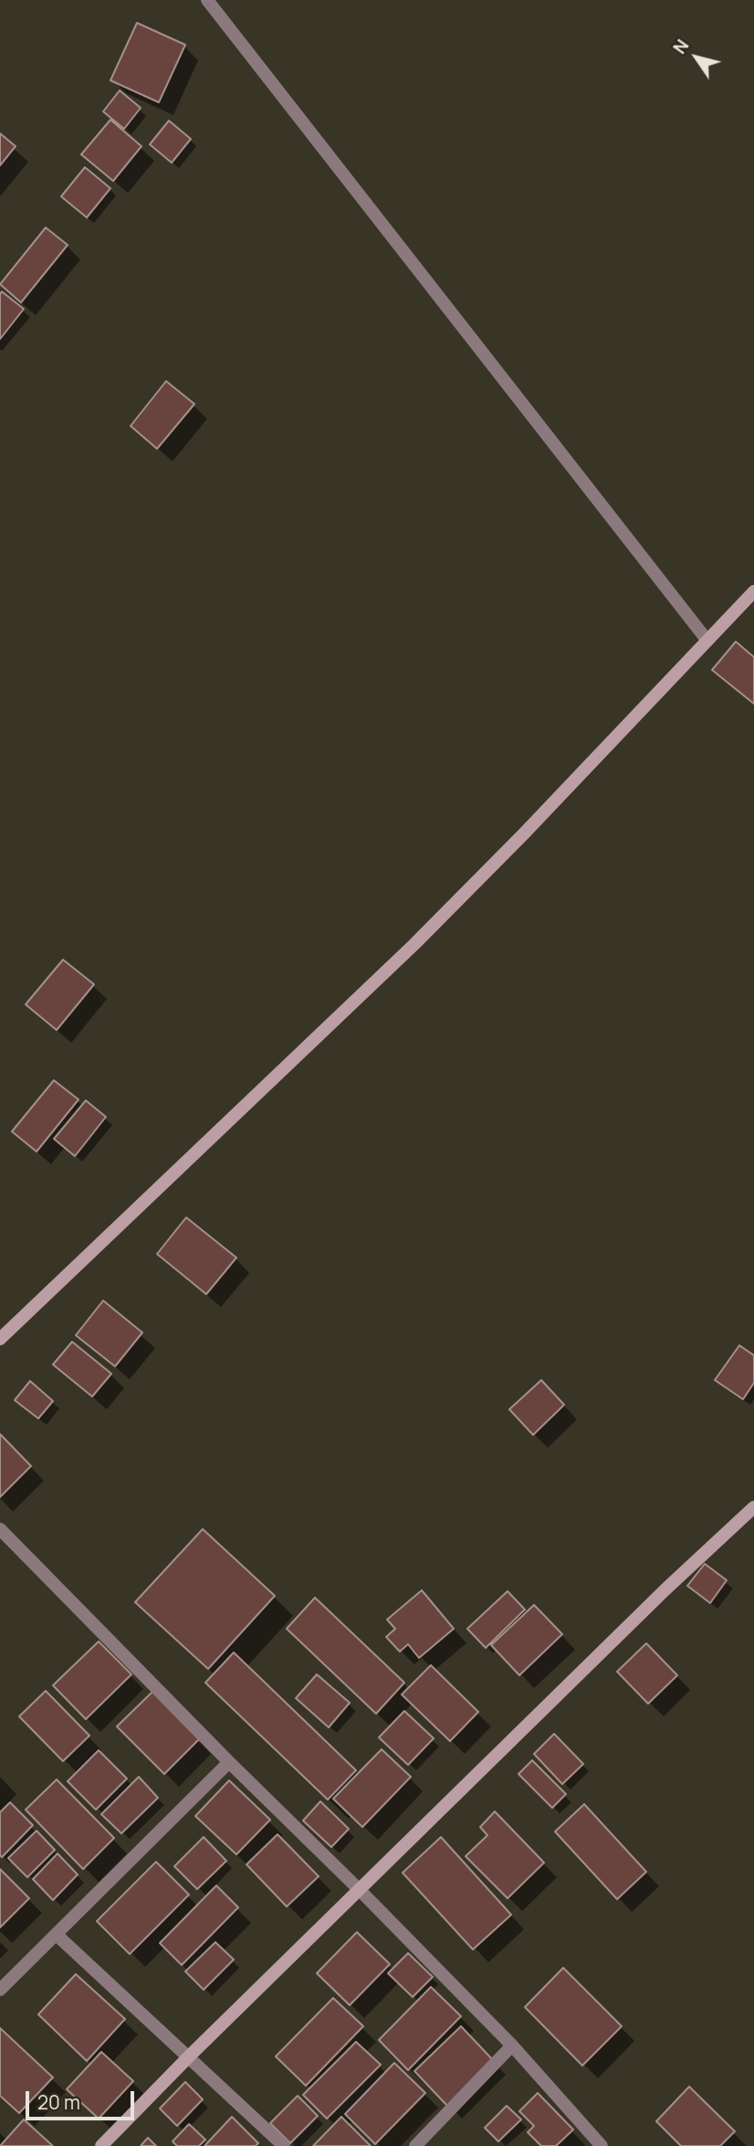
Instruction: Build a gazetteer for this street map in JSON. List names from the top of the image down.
{
  "scale_bar": "20 m",
  "north": "top left"
}
